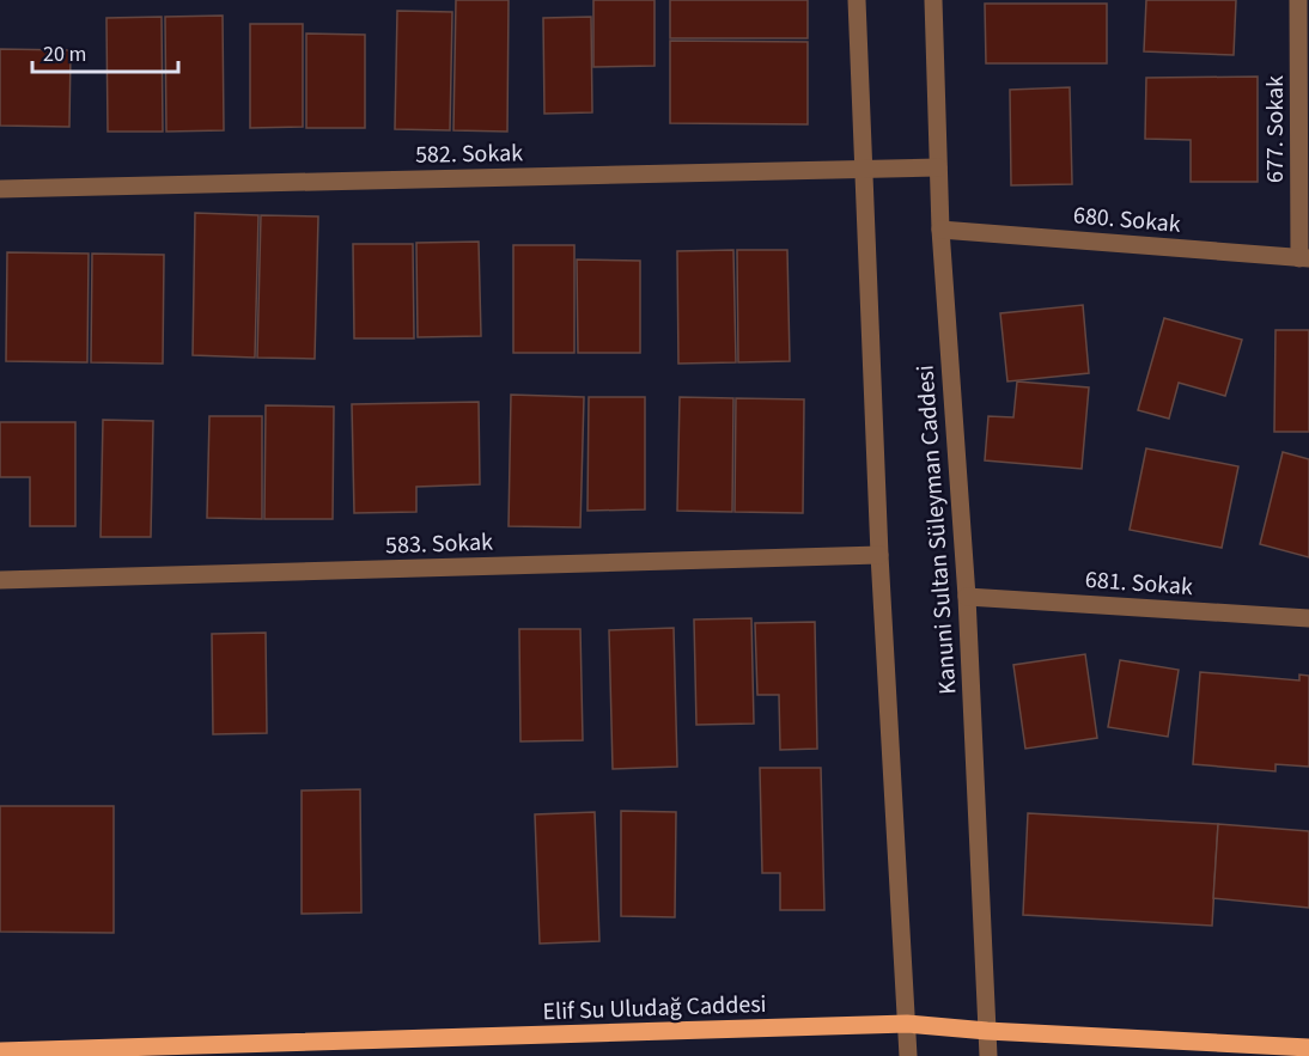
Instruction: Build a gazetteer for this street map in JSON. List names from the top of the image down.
{
  "streets": {
    "main road": ["Elif Su Uludağ Caddesi"],
    "street": [
      "677. Sokak",
      "582. Sokak",
      "680. Sokak",
      "Kanuni Sultan Süleyman Caddesi",
      "583. Sokak",
      "681. Sokak"
    ]
  },
  "crossings": [
    ["677. Sokak", "680. Sokak"],
    ["582. Sokak", "Kanuni Sultan Süleyman Caddesi"],
    ["680. Sokak", "Kanuni Sultan Süleyman Caddesi"],
    ["Kanuni Sultan Süleyman Caddesi", "681. Sokak"],
    ["Kanuni Sultan Süleyman Caddesi", "Elif Su Uludağ Caddesi"]
  ],
  "scale_bar": "20 m"
}
